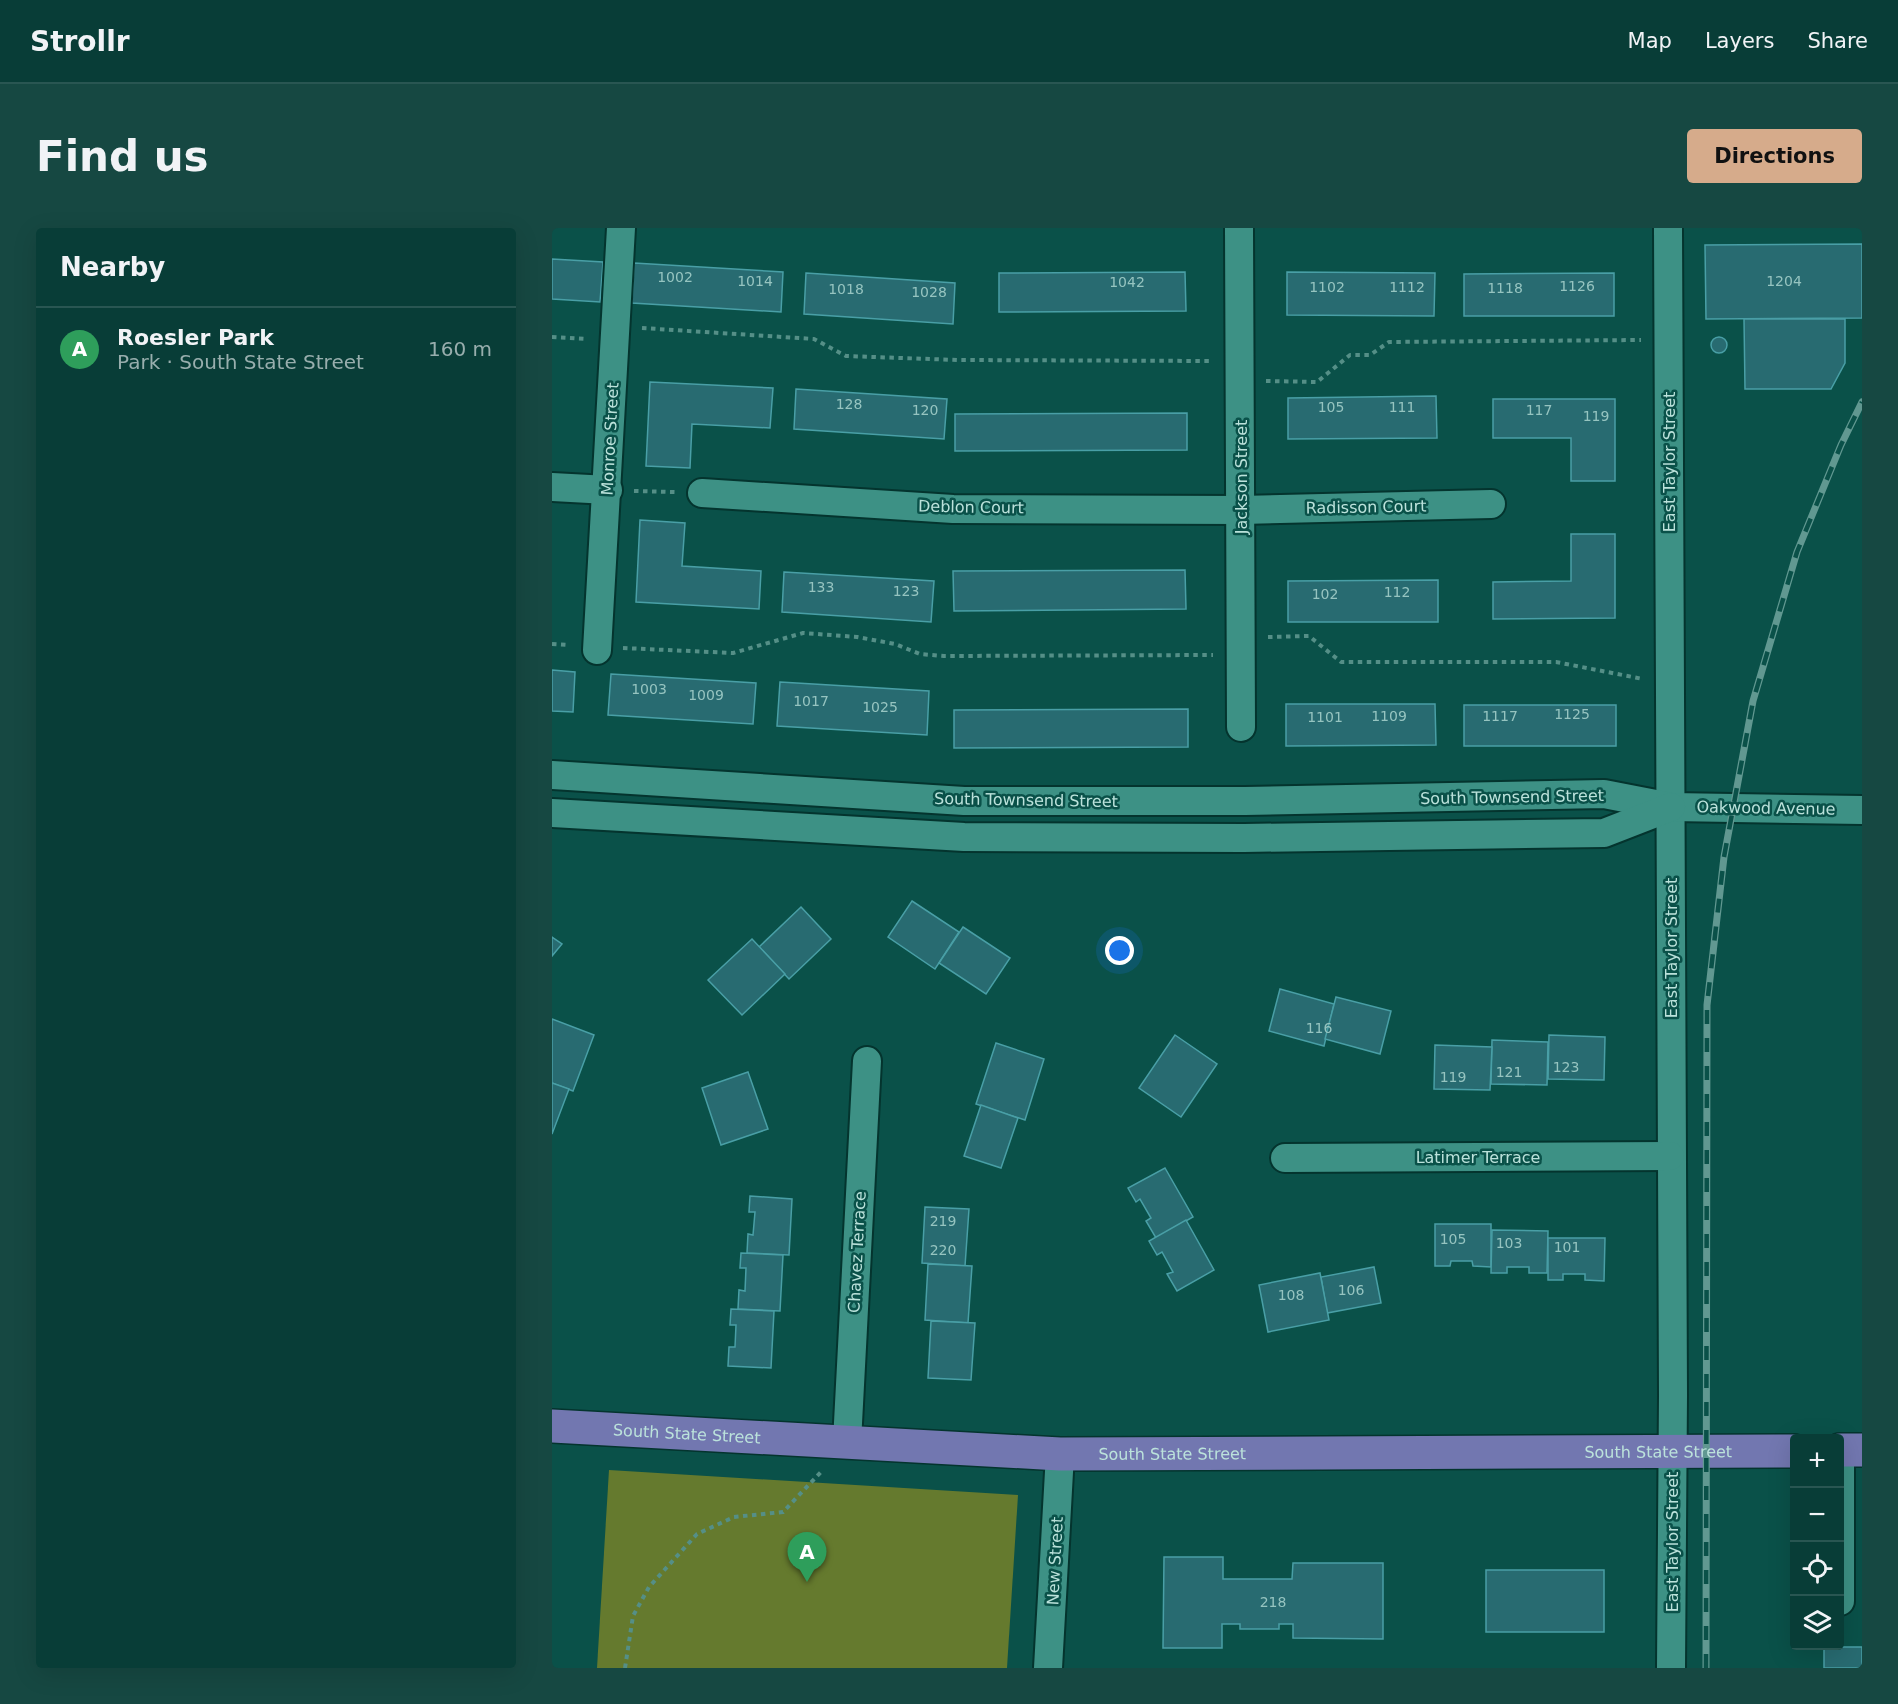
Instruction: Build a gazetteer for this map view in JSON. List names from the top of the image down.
{
  "streets": {
    "main road": ["South State Street"],
    "street": [
      "Monroe Street",
      "East Taylor Street",
      "Jackson Street",
      "Deblon Court",
      "Radisson Court",
      "South Townsend Street",
      "Oakwood Avenue",
      "Latimer Terrace",
      "Chavez Terrace",
      "New Street"
    ]
  },
  "crossings": [
    ["East Taylor Street", "South Townsend Street"],
    ["East Taylor Street", "Oakwood Avenue"],
    ["East Taylor Street", "Latimer Terrace"],
    ["East Taylor Street", "South State Street"],
    ["Jackson Street", "Deblon Court"],
    ["Jackson Street", "Radisson Court"],
    ["Deblon Court", "Radisson Court"],
    ["South Townsend Street", "Oakwood Avenue"],
    ["Chavez Terrace", "South State Street"],
    ["South State Street", "New Street"]
  ],
  "house_numbers": [
    "1002",
    "1014",
    "1204",
    "1042",
    "1126",
    "1102",
    "1112",
    "1118",
    "1018",
    "1028",
    "128",
    "105",
    "111",
    "120",
    "117",
    "119",
    "133",
    "123",
    "112",
    "102",
    "1003",
    "1009",
    "1017",
    "1025",
    "1125",
    "1109",
    "1117",
    "1101",
    "116",
    "123",
    "121",
    "119",
    "219",
    "105",
    "103",
    "101",
    "220",
    "106",
    "108",
    "218"
  ],
  "page": {
    "header": "Strollr",
    "nav": ["Map", "Layers", "Share"],
    "buttons": "Directions",
    "title": "Find us",
    "heading": "Nearby",
    "list": [
      {
        "mark": "A",
        "name": "Roesler Park",
        "note": "Park · South State Street",
        "value": "160 m"
      }
    ],
    "map_buttons": ["+", "−"],
    "pins": "A"
  }
}
